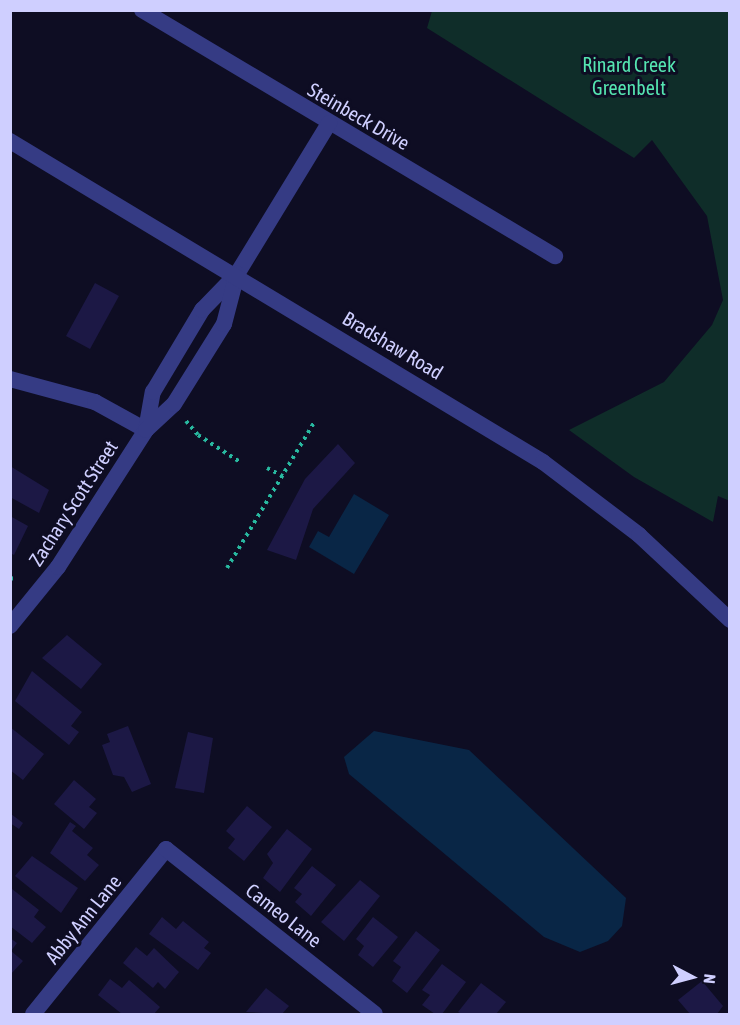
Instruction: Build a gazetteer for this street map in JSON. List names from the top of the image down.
{
  "streets": {
    "street": [
      "Steinbeck Drive",
      "Bradshaw Road",
      "Zachary Scott Street",
      "Cameo Lane",
      "Abby Ann Lane"
    ]
  },
  "crossings": [
    ["Steinbeck Drive", "Zachary Scott Street"],
    ["Bradshaw Road", "Zachary Scott Street"],
    ["Cameo Lane", "Abby Ann Lane"]
  ],
  "parks": ["Rinard Creek Greenbelt"],
  "north": "right"
}
